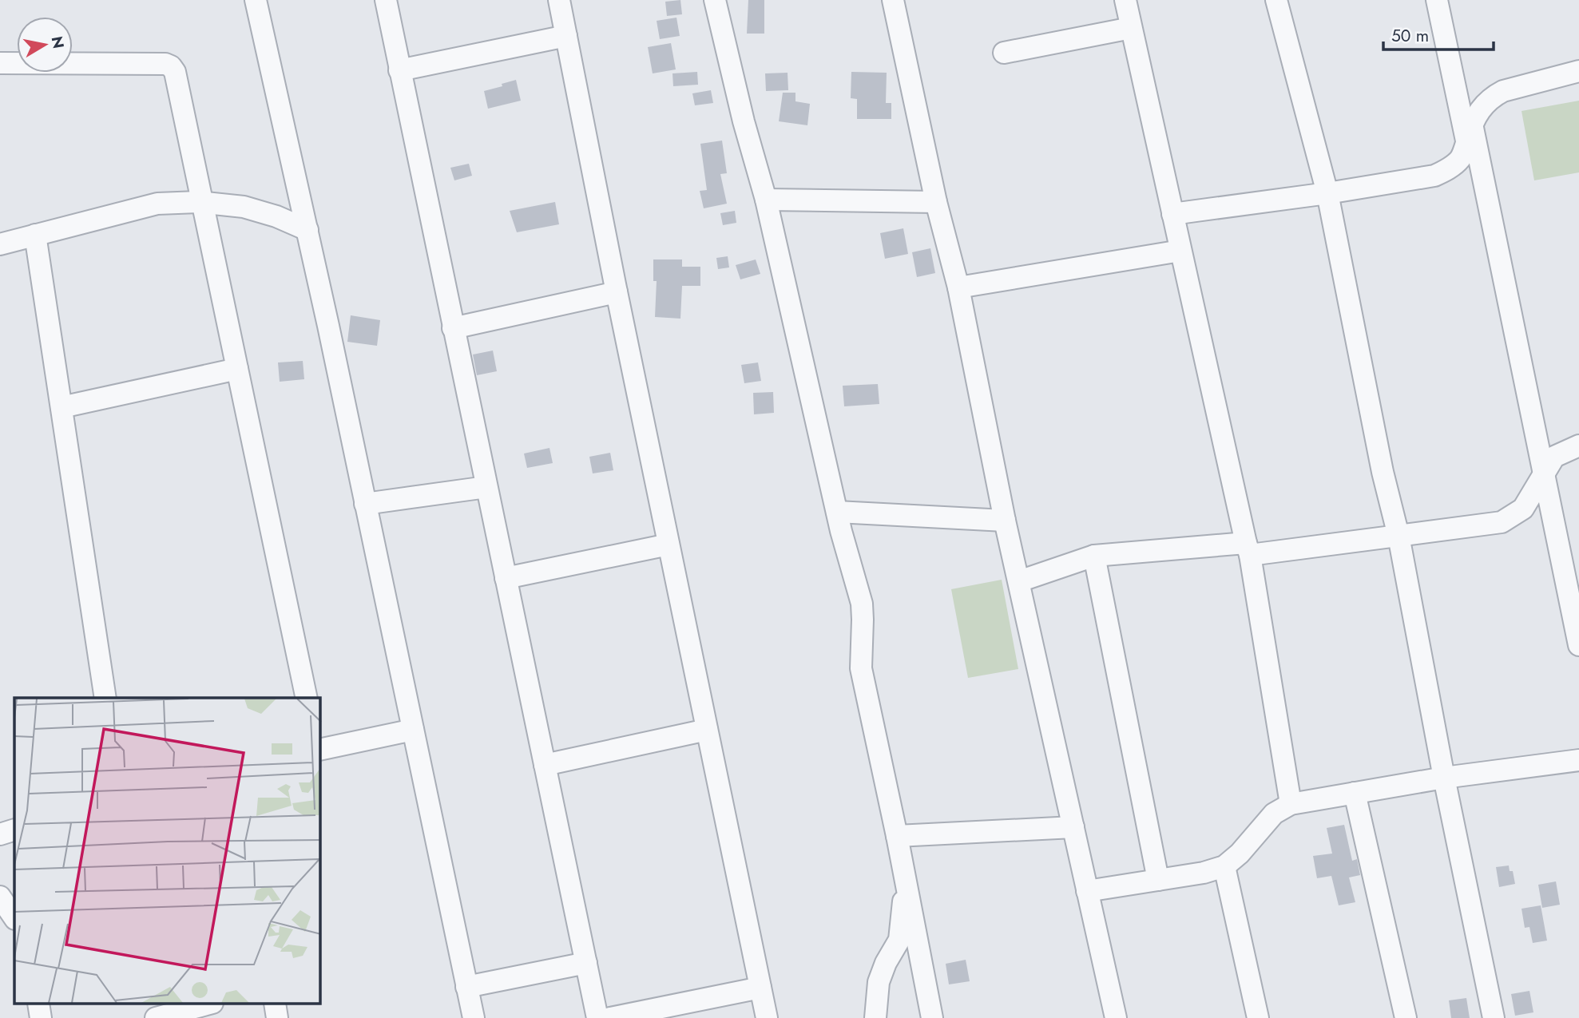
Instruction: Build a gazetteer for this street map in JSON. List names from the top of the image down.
{
  "scale_bar": "50 m",
  "north": "right"
}
